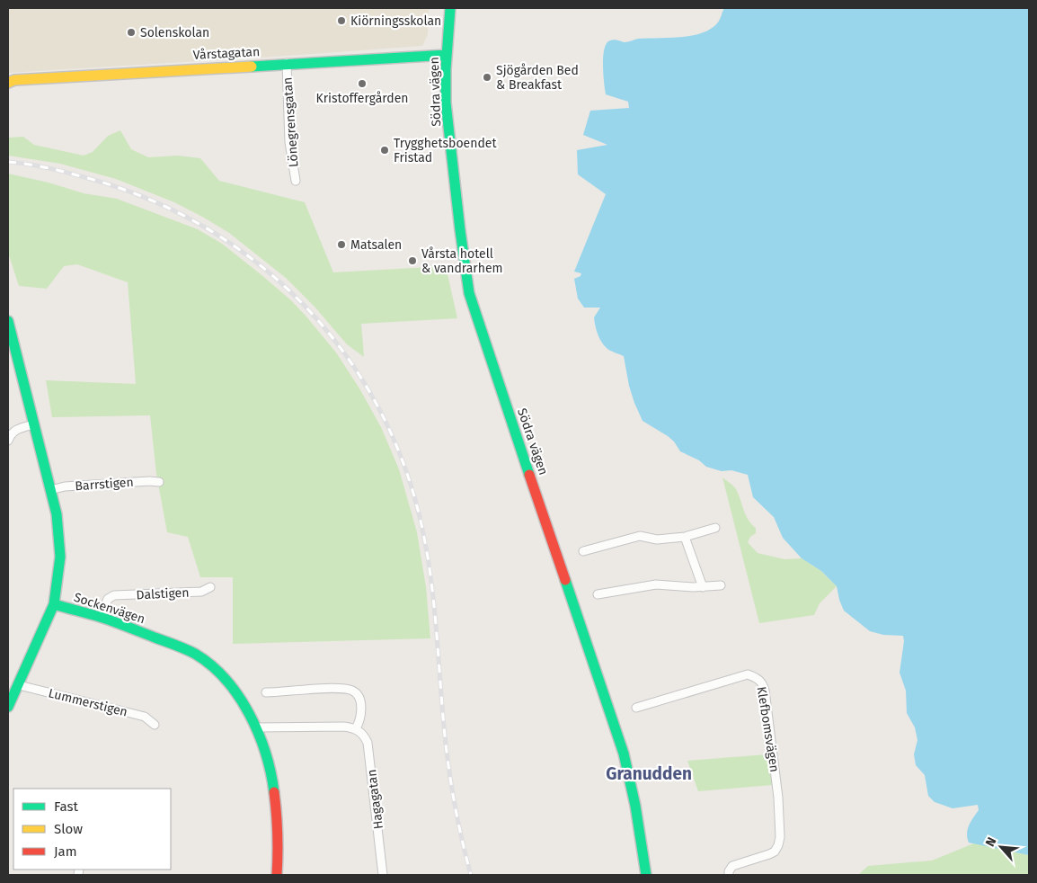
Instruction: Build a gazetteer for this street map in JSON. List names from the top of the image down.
{
  "streets": {
    "main road": ["Vårstagatan", "Södra vägen", "Sockenvägen"],
    "street": [
      "Lönegrensgatan",
      "Barrstigen",
      "Dalstigen",
      "Lummerstigen",
      "Klefbomsvägen",
      "Hagagatan"
    ]
  },
  "crossings": [
    ["Vårstagatan", "Södra vägen"],
    ["Vårstagatan", "Lönegrensgatan"],
    ["Barrstigen", "Sockenvägen"],
    ["Dalstigen", "Sockenvägen"]
  ],
  "districts": ["Granudden"],
  "places": [
    "Kiörningsskolan",
    "Solenskolan",
    "Sjögården Bed & Breakfast",
    "Kristoffergården",
    "Trygghetsboendet Fristad",
    "Matsalen",
    "Vårsta hotell & vandrarhem"
  ],
  "legend": ["Fast", "Slow", "Jam"],
  "north": "top left"
}
